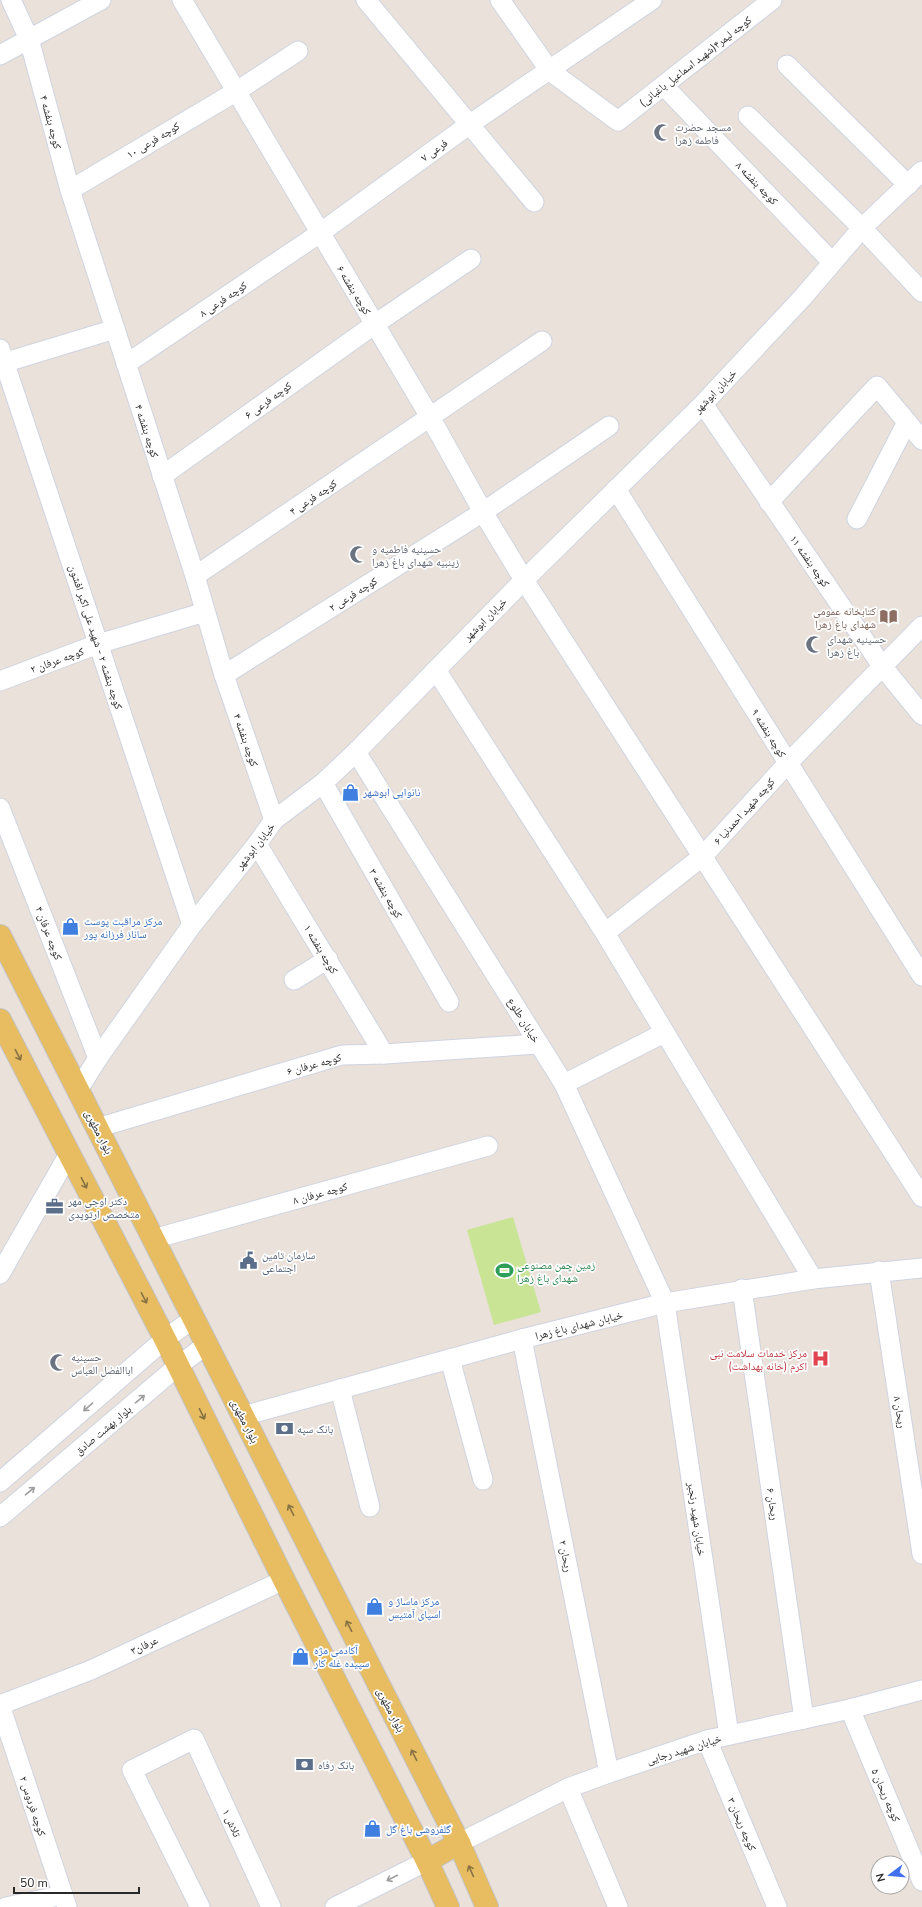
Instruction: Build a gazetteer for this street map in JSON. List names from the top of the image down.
{
  "streets": {
    "main road": ["بلوار مطهری"],
    "street": [
      "کوچه لیمر۴(شهید اسماعیل باغبانی)",
      "کوچه بنفشه ۴",
      "کوچه فرعی ۱۰",
      "فرعی ۷",
      "کوچه بنفشه ۸",
      "کوچه بنفشه ۶",
      "کوچه فرعی ۸",
      "خیابان ابوشهر",
      "کوچه فرعی ۶",
      "کوچه فرعی ۴",
      "کوچه بنفشه ۱۱",
      "کوچه فرعی ۲",
      "کوچه بنفشه ۲ - شهید علی اکبر افشون",
      "کوچه عرفان ۲",
      "کوچه بنفشه ۹",
      "کوچه شهید احمدنیا ۶",
      "کوچه بنفشه ۳",
      "کوچه عرفان ۴",
      "کوچه بنفشه ۱",
      "خیابان طلوع",
      "کوچه عرفان ۶",
      "کوچه عرفان ۸",
      "خیابان شهدای باغ‌ زهرا",
      "ریحان ۸",
      "بلوار بهشت صادق",
      "ریحان ۶",
      "خیابان شهید رنجبر",
      "ریحان ۲",
      "عرفان۳",
      "خیابان شهید رجایی",
      "کوچه ریحان ۵",
      "کوچه فردوس ۲",
      "تلاش ۱",
      "کوچه ریحان ۳"
    ]
  },
  "crossings": [
    ["کوچه لیمر۴(شهید اسماعیل باغبانی)", "فرعی ۷"],
    ["کوچه لیمر۴(شهید اسماعیل باغبانی)", "کوچه بنفشه ۸"],
    ["کوچه بنفشه ۴", "کوچه فرعی ۱۰"],
    ["کوچه بنفشه ۴", "کوچه فرعی ۸"],
    ["کوچه بنفشه ۴", "خیابان ابوشهر"],
    ["کوچه بنفشه ۴", "کوچه فرعی ۶"],
    ["کوچه بنفشه ۴", "کوچه فرعی ۴"],
    ["کوچه بنفشه ۴", "کوچه فرعی ۲"],
    ["کوچه بنفشه ۴", "کوچه عرفان ۲"],
    ["کوچه فرعی ۱۰", "کوچه بنفشه ۶"],
    ["فرعی ۷", "کوچه بنفشه ۶"],
    ["فرعی ۷", "کوچه فرعی ۸"],
    ["کوچه بنفشه ۸", "خیابان ابوشهر"],
    ["کوچه بنفشه ۶", "کوچه فرعی ۸"],
    ["کوچه بنفشه ۶", "خیابان ابوشهر"],
    ["کوچه بنفشه ۶", "کوچه فرعی ۶"],
    ["کوچه بنفشه ۶", "کوچه فرعی ۴"],
    ["کوچه بنفشه ۶", "کوچه فرعی ۲"],
    ["کوچه بنفشه ۶", "کوچه شهید احمدنیا ۶"],
    ["خیابان ابوشهر", "کوچه بنفشه ۱۱"],
    ["خیابان ابوشهر", "کوچه بنفشه ۲ - شهید علی اکبر افشون"],
    ["خیابان ابوشهر", "کوچه بنفشه ۹"],
    ["خیابان ابوشهر", "کوچه بنفشه ۳"],
    ["خیابان ابوشهر", "کوچه عرفان ۴"],
    ["خیابان ابوشهر", "کوچه بنفشه ۱"],
    ["خیابان ابوشهر", "خیابان طلوع"],
    ["خیابان ابوشهر", "بلوار مطهری"],
    ["کوچه بنفشه ۱۱", "کوچه شهید احمدنیا ۶"],
    ["کوچه بنفشه ۲ - شهید علی اکبر افشون", "کوچه عرفان ۲"],
    ["کوچه بنفشه ۹", "کوچه شهید احمدنیا ۶"],
    ["کوچه بنفشه ۱", "کوچه عرفان ۶"],
    ["خیابان طلوع", "کوچه عرفان ۶"],
    ["خیابان طلوع", "خیابان شهدای باغ‌ زهرا"],
    ["خیابان طلوع", "خیابان شهید رنجبر"],
    ["کوچه عرفان ۶", "بلوار مطهری"],
    ["بلوار مطهری", "کوچه عرفان ۸"],
    ["بلوار مطهری", "خیابان شهدای باغ‌ زهرا"],
    ["بلوار مطهری", "بلوار بهشت صادق"],
    ["بلوار مطهری", "خیابان شهید رجایی"],
    ["خیابان شهدای باغ‌ زهرا", "ریحان ۸"],
    ["خیابان شهدای باغ‌ زهرا", "ریحان ۶"],
    ["خیابان شهدای باغ‌ زهرا", "خیابان شهید رنجبر"],
    ["خیابان شهدای باغ‌ زهرا", "ریحان ۲"],
    ["ریحان ۶", "خیابان شهید رجایی"],
    ["خیابان شهید رنجبر", "خیابان شهید رجایی"],
    ["ریحان ۲", "خیابان شهید رجایی"],
    ["عرفان۳", "کوچه فردوس ۲"],
    ["خیابان شهید رجایی", "کوچه ریحان ۵"],
    ["خیابان شهید رجایی", "کوچه ریحان ۳"]
  ],
  "places": {
    "mosque": [
      "مسجد حضرت فاطمه زهرا",
      "حسینیه فاطمیه و زینبیه شهدای باغ زهرا",
      "حسینیه شهدای باغ زهرا",
      "حسینیه اباالفضل العباس"
    ],
    "library": ["کتابخانه عمومی شهدای باغ زهرا"],
    "shop": [
      "نانوایی ابوشهر",
      "مرکز مراقبت پوست ساناز فرزانه پور",
      "مرکز ماساژ و اسپای آمتیس",
      "آکادمی مژه سپیده غله کار",
      "گلفروشی باغ گل"
    ],
    "office": ["دکتر اوجی مهر متخصص ارتوپدی"],
    "public building": ["سازمان تامین اجتماعی"],
    "sports": ["زمین چمن مصنوعی شهدای باغ زهرا"],
    "hospital": ["مرکز خدمات سلامت نبی اکرم (خانه بهداشت)"],
    "bank": ["بانک سپه", "بانک رفاه"]
  },
  "scale_bar": "50 m",
  "north": "left"
}
